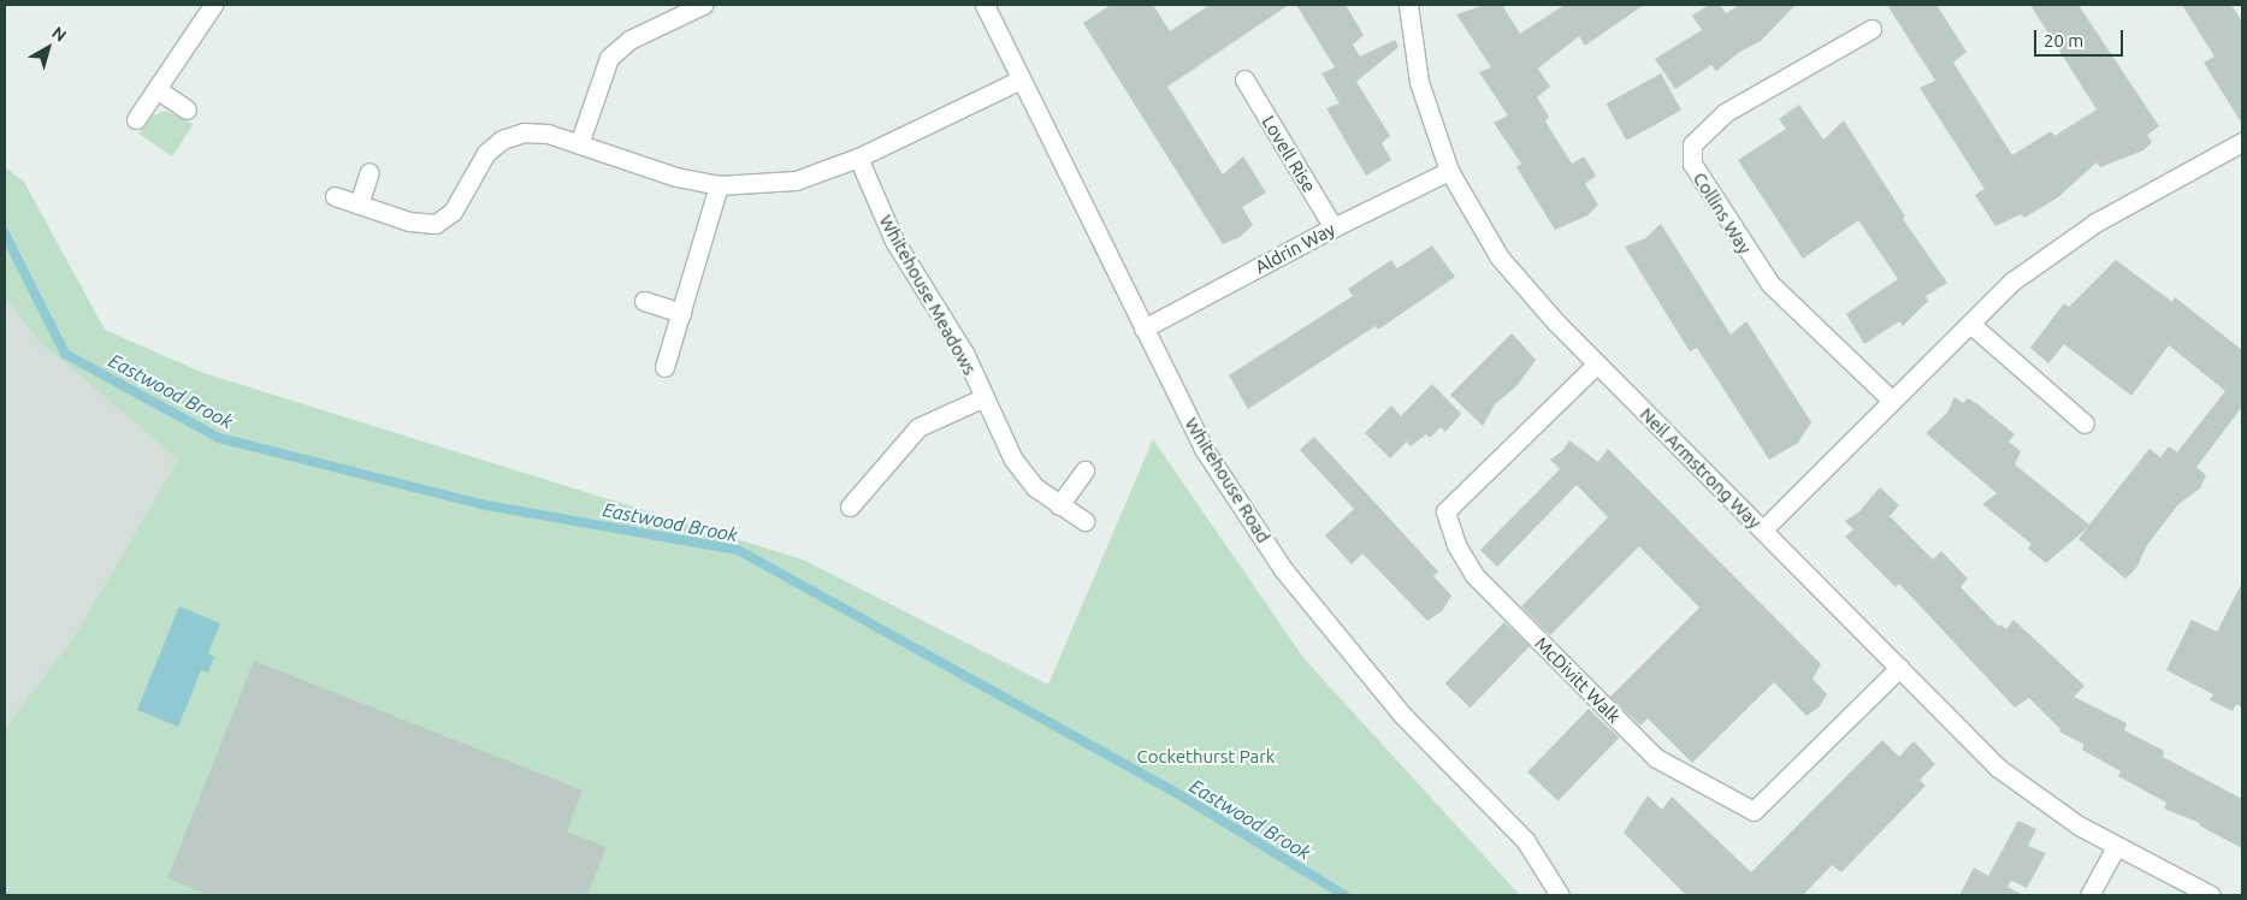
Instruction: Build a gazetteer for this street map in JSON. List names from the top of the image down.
{
  "streets": {
    "street": [
      "Lovell Rise",
      "Collins Way",
      "Aldrin Way",
      "Whitehouse Meadows",
      "Neil Armstrong Way",
      "Whitehouse Road",
      "McDivitt Walk"
    ]
  },
  "crossings": [
    ["Lovell Rise", "Aldrin Way"],
    ["Aldrin Way", "Neil Armstrong Way"],
    ["Aldrin Way", "Whitehouse Road"],
    ["Neil Armstrong Way", "McDivitt Walk"]
  ],
  "water": ["Eastwood Brook"],
  "parks": ["Cockethurst Park"],
  "scale_bar": "20 m",
  "north": "top right"
}
